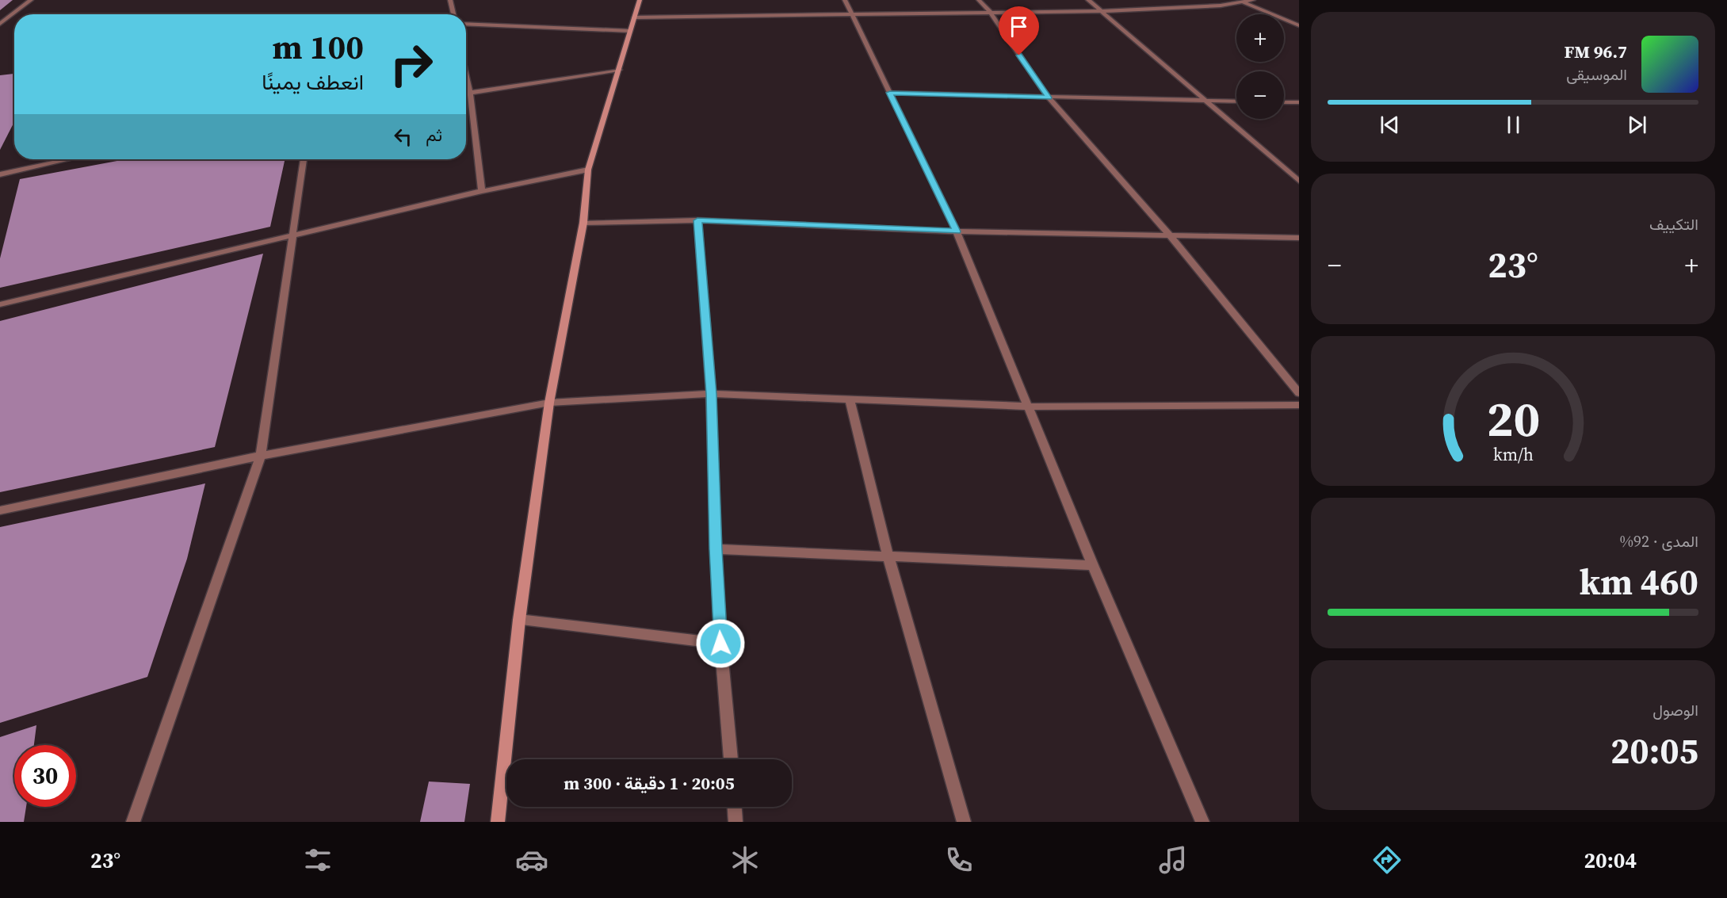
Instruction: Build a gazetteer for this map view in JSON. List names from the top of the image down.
{
  "page": {
    "map_buttons": ["+", "−"],
    "turn": ["100 m", "انعطف يمينًا"],
    "song": ["96.7 FM", "الموسيقى"],
    "then": "ثم",
    "tile": [
      "التكييف",
      ["المدى · 92%", "460 km"],
      ["الوصول", "20:05"]
    ],
    "heat": ["−", "23°", "+"],
    "limit": "30",
    "trip": "20:05 · 1 دقيقة · 300 m",
    "tabs": ["20:04", "23°"],
    "gauge": ["20", "km/h"]
  }
}
